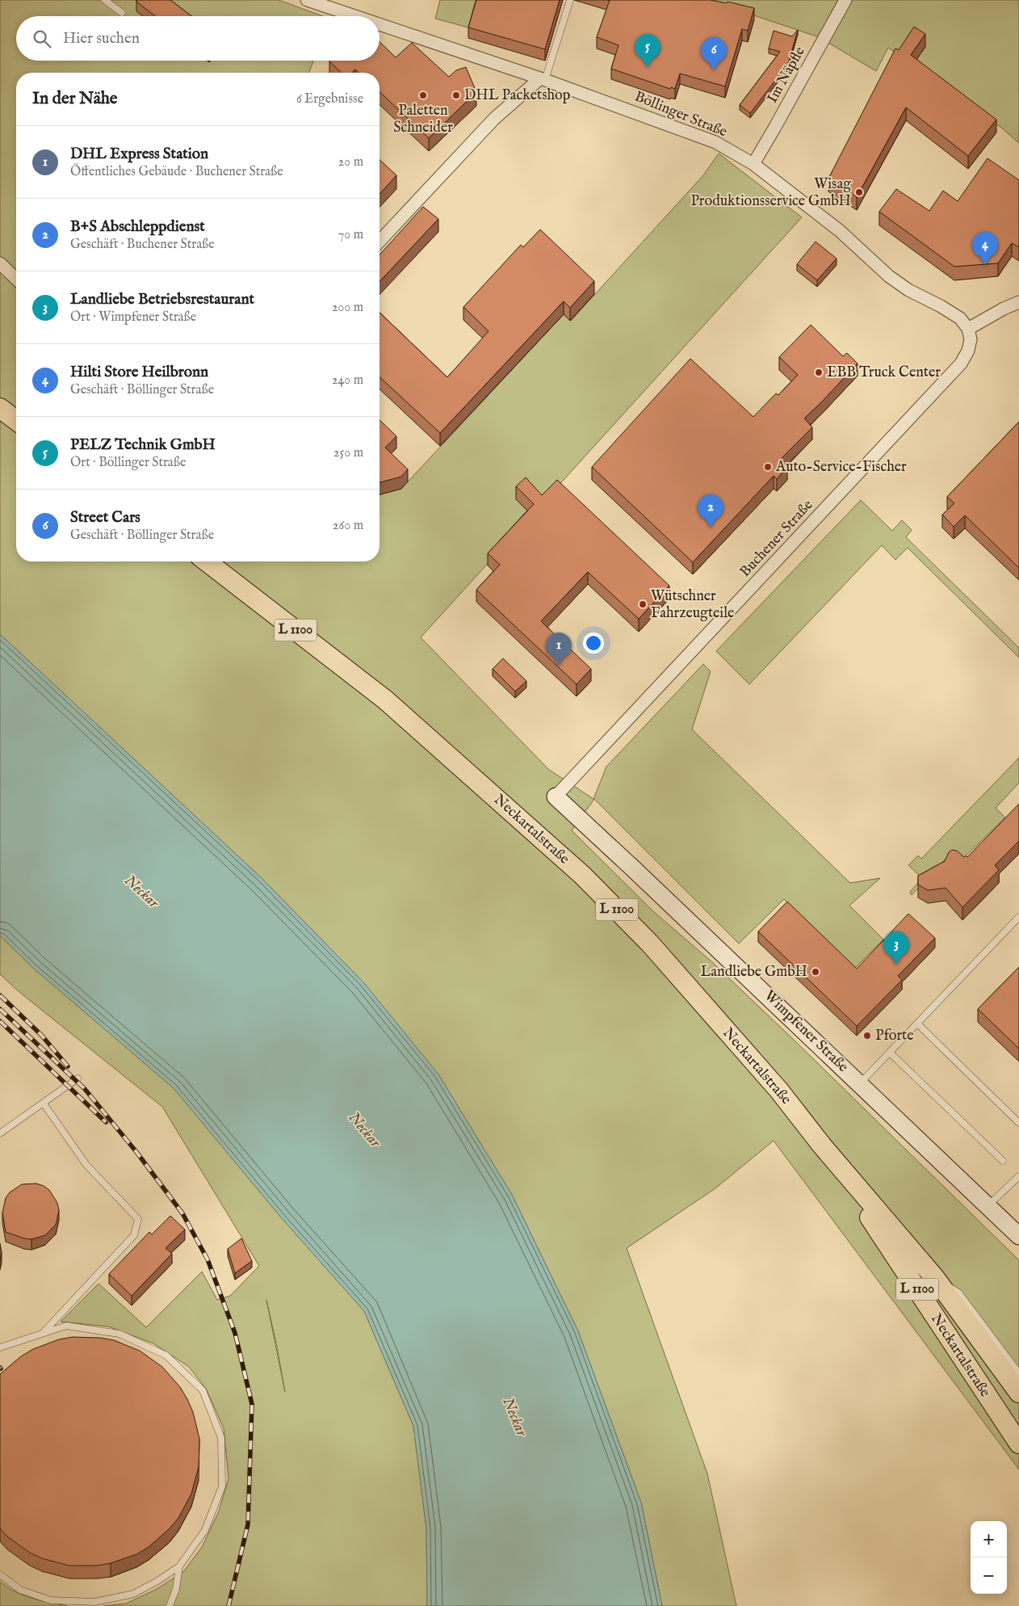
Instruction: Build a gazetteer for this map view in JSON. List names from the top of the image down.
{
  "streets": {
    "main road": ["L 1100", "Neckartalstraße"],
    "street": [
      "Im Näpfle",
      "Böllinger Straße",
      "Buchener Straße",
      "Wimpfener Straße"
    ]
  },
  "crossings": [
    ["Im Näpfle", "Böllinger Straße"],
    ["Böllinger Straße", "Buchener Straße"],
    ["Buchener Straße", "Wimpfener Straße"]
  ],
  "water": ["Neckar"],
  "places": [
    "Paletten Schneider",
    "DHL Packetshop",
    "Wisag Produktionsservice GmbH",
    "EBB Truck Center",
    "Auto-Service-Fischer",
    "Wütschner Fahrzeugteile",
    "Landliebe GmbH",
    "Pforte"
  ],
  "page": {
    "search": "Hier suchen",
    "pins": [
      "5",
      "6",
      "4",
      "2",
      "1",
      "3"
    ],
    "heading": ["In der Nähe", "6 Ergebnisse"],
    "list": [
      {
        "mark": "1",
        "name": "DHL Express Station",
        "note": "Öffentliches Gebäude · Buchener Straße",
        "value": "20 m"
      },
      {
        "mark": "2",
        "name": "B+S Abschleppdienst",
        "note": "Geschäft · Buchener Straße",
        "value": "70 m"
      },
      {
        "mark": "3",
        "name": "Landliebe Betriebsrestaurant",
        "note": "Ort · Wimpfener Straße",
        "value": "200 m"
      },
      {
        "mark": "4",
        "name": "Hilti Store Heilbronn",
        "note": "Geschäft · Böllinger Straße",
        "value": "240 m"
      },
      {
        "mark": "5",
        "name": "PELZ Technik GmbH",
        "note": "Ort · Böllinger Straße",
        "value": "250 m"
      },
      {
        "mark": "6",
        "name": "Street Cars",
        "note": "Geschäft · Böllinger Straße",
        "value": "260 m"
      }
    ],
    "map_buttons": ["+", "−"]
  }
}
